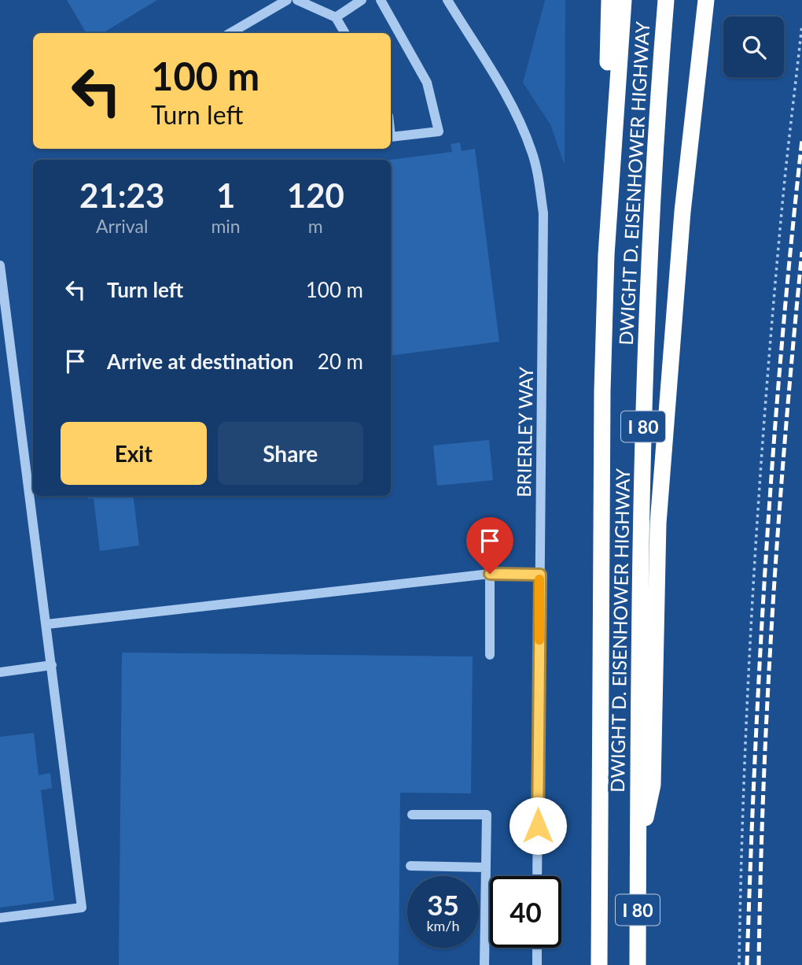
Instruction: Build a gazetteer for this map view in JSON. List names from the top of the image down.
{
  "streets": {
    "highway": ["DWIGHT D. EISENHOWER HIGHWAY", "I 80"],
    "street": ["BRIERLEY WAY"]
  },
  "page": {
    "turn": ["100 m", "Turn left"],
    "eta": [
      "21:23",
      "Arrival",
      "1",
      "min",
      "120",
      "m"
    ],
    "list": [
      {
        "name": "Turn left",
        "value": "100 m"
      },
      {
        "name": "Arrive at destination",
        "value": "20 m"
      }
    ],
    "buttons": ["Exit", "Share"],
    "speed": "35 km/h",
    "limit": "40"
  }
}
